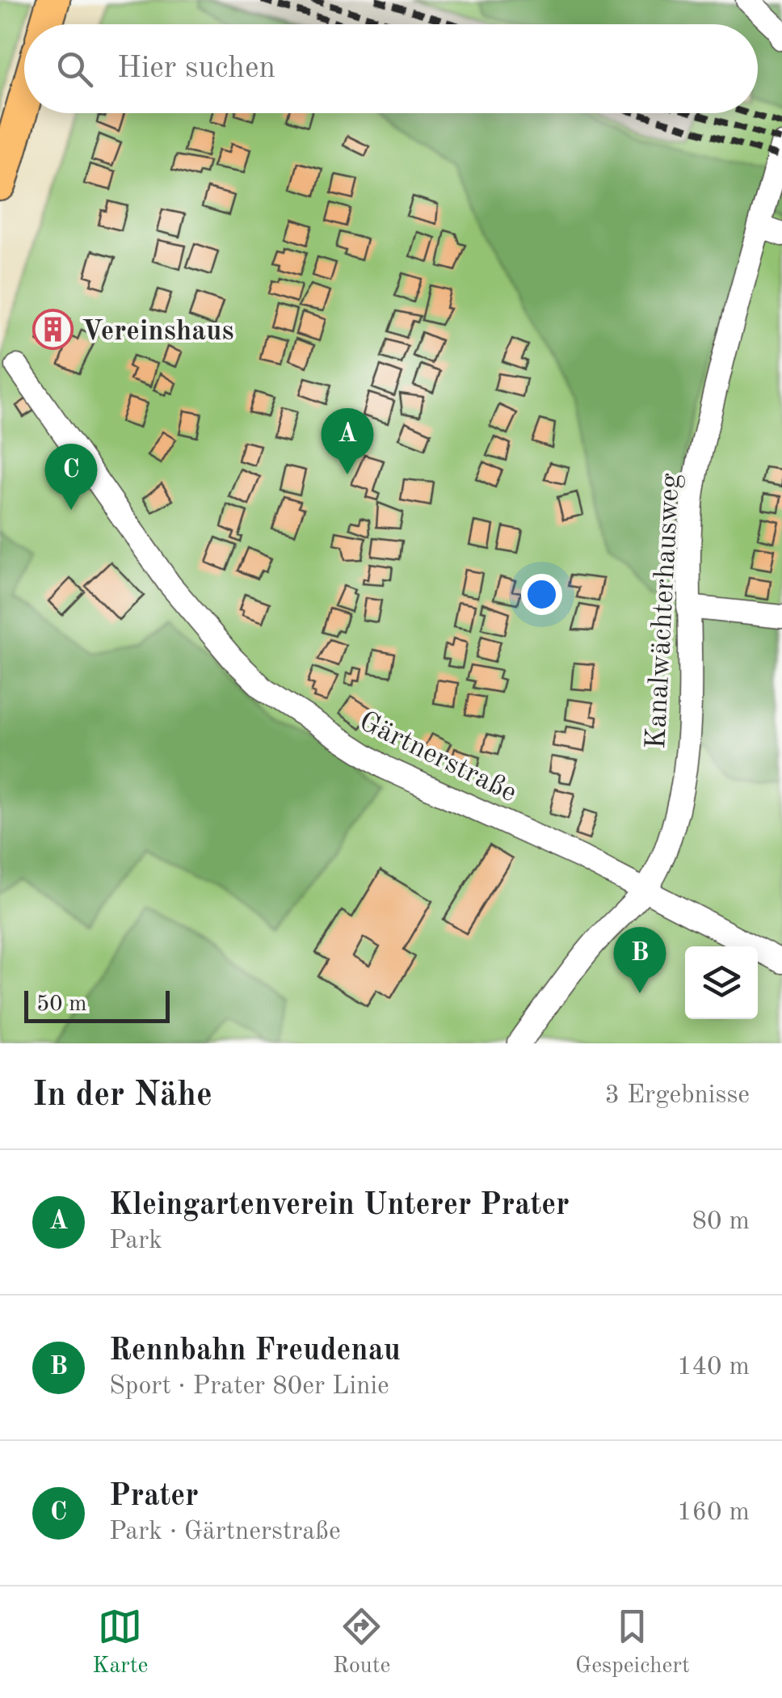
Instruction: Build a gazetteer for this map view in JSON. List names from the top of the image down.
{
  "streets": {
    "street": ["Kanalwächterhausweg", "Gärtnerstraße"]
  },
  "crossings": [
    ["Kanalwächterhausweg", "Gärtnerstraße"]
  ],
  "places": {
    "building": ["Vereinshaus"]
  },
  "scale_bar": "50 m",
  "page": {
    "search": "Hier suchen",
    "pins": ["A", "C", "B"],
    "scale": "50 m",
    "heading": ["In der Nähe", "3 Ergebnisse"],
    "list": [
      {
        "mark": "A",
        "name": "Kleingartenverein Unterer Prater",
        "note": "Park",
        "value": "80 m"
      },
      {
        "mark": "B",
        "name": "Rennbahn Freudenau",
        "note": "Sport · Prater 80er Linie",
        "value": "140 m"
      },
      {
        "mark": "C",
        "name": "Prater",
        "note": "Park · Gärtnerstraße",
        "value": "160 m"
      }
    ],
    "nav": ["Karte", "Route", "Gespeichert"]
  }
}
